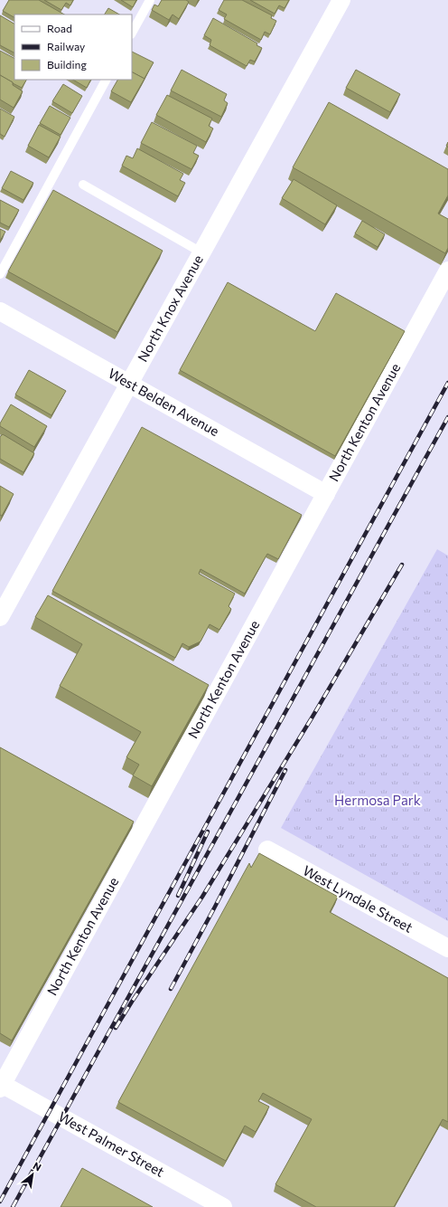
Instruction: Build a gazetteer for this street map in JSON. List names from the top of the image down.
{
  "streets": {
    "street": [
      "North Knox Avenue",
      "West Belden Avenue",
      "North Kenton Avenue",
      "West Lyndale Street",
      "West Palmer Street"
    ]
  },
  "crossings": [
    ["North Knox Avenue", "West Belden Avenue"],
    ["West Belden Avenue", "North Kenton Avenue"],
    ["North Kenton Avenue", "West Palmer Street"]
  ],
  "parks": ["Hermosa Park"],
  "legend": ["Road", "Railway", "Building"],
  "north": "top right"
}
